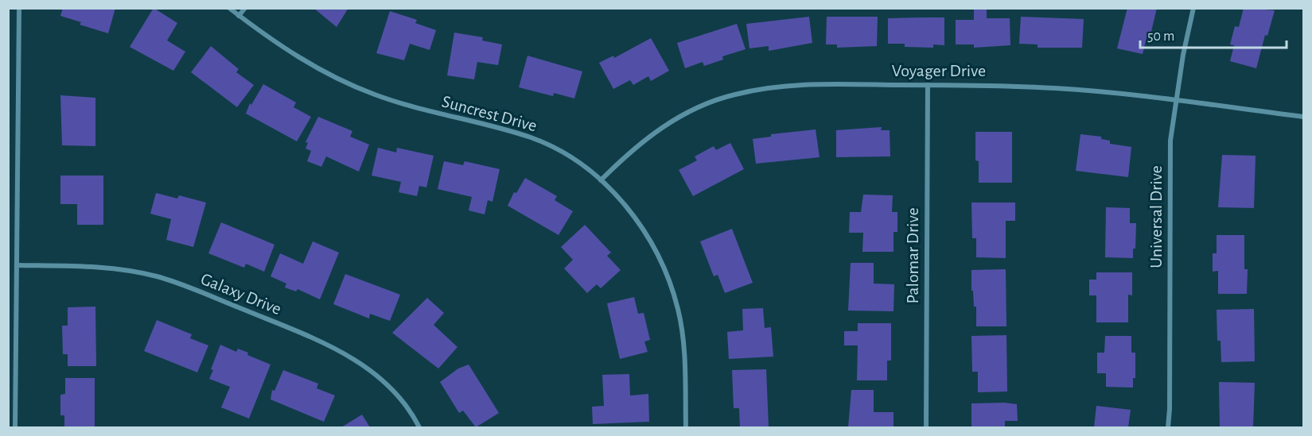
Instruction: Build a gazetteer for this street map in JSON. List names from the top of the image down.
{
  "streets": {
    "street": [
      "Voyager Drive",
      "Suncrest Drive",
      "Universal Drive",
      "Palomar Drive",
      "Galaxy Drive"
    ]
  },
  "crossings": [
    ["Voyager Drive", "Suncrest Drive"],
    ["Voyager Drive", "Universal Drive"],
    ["Voyager Drive", "Palomar Drive"]
  ],
  "scale_bar": "50 m"
}
